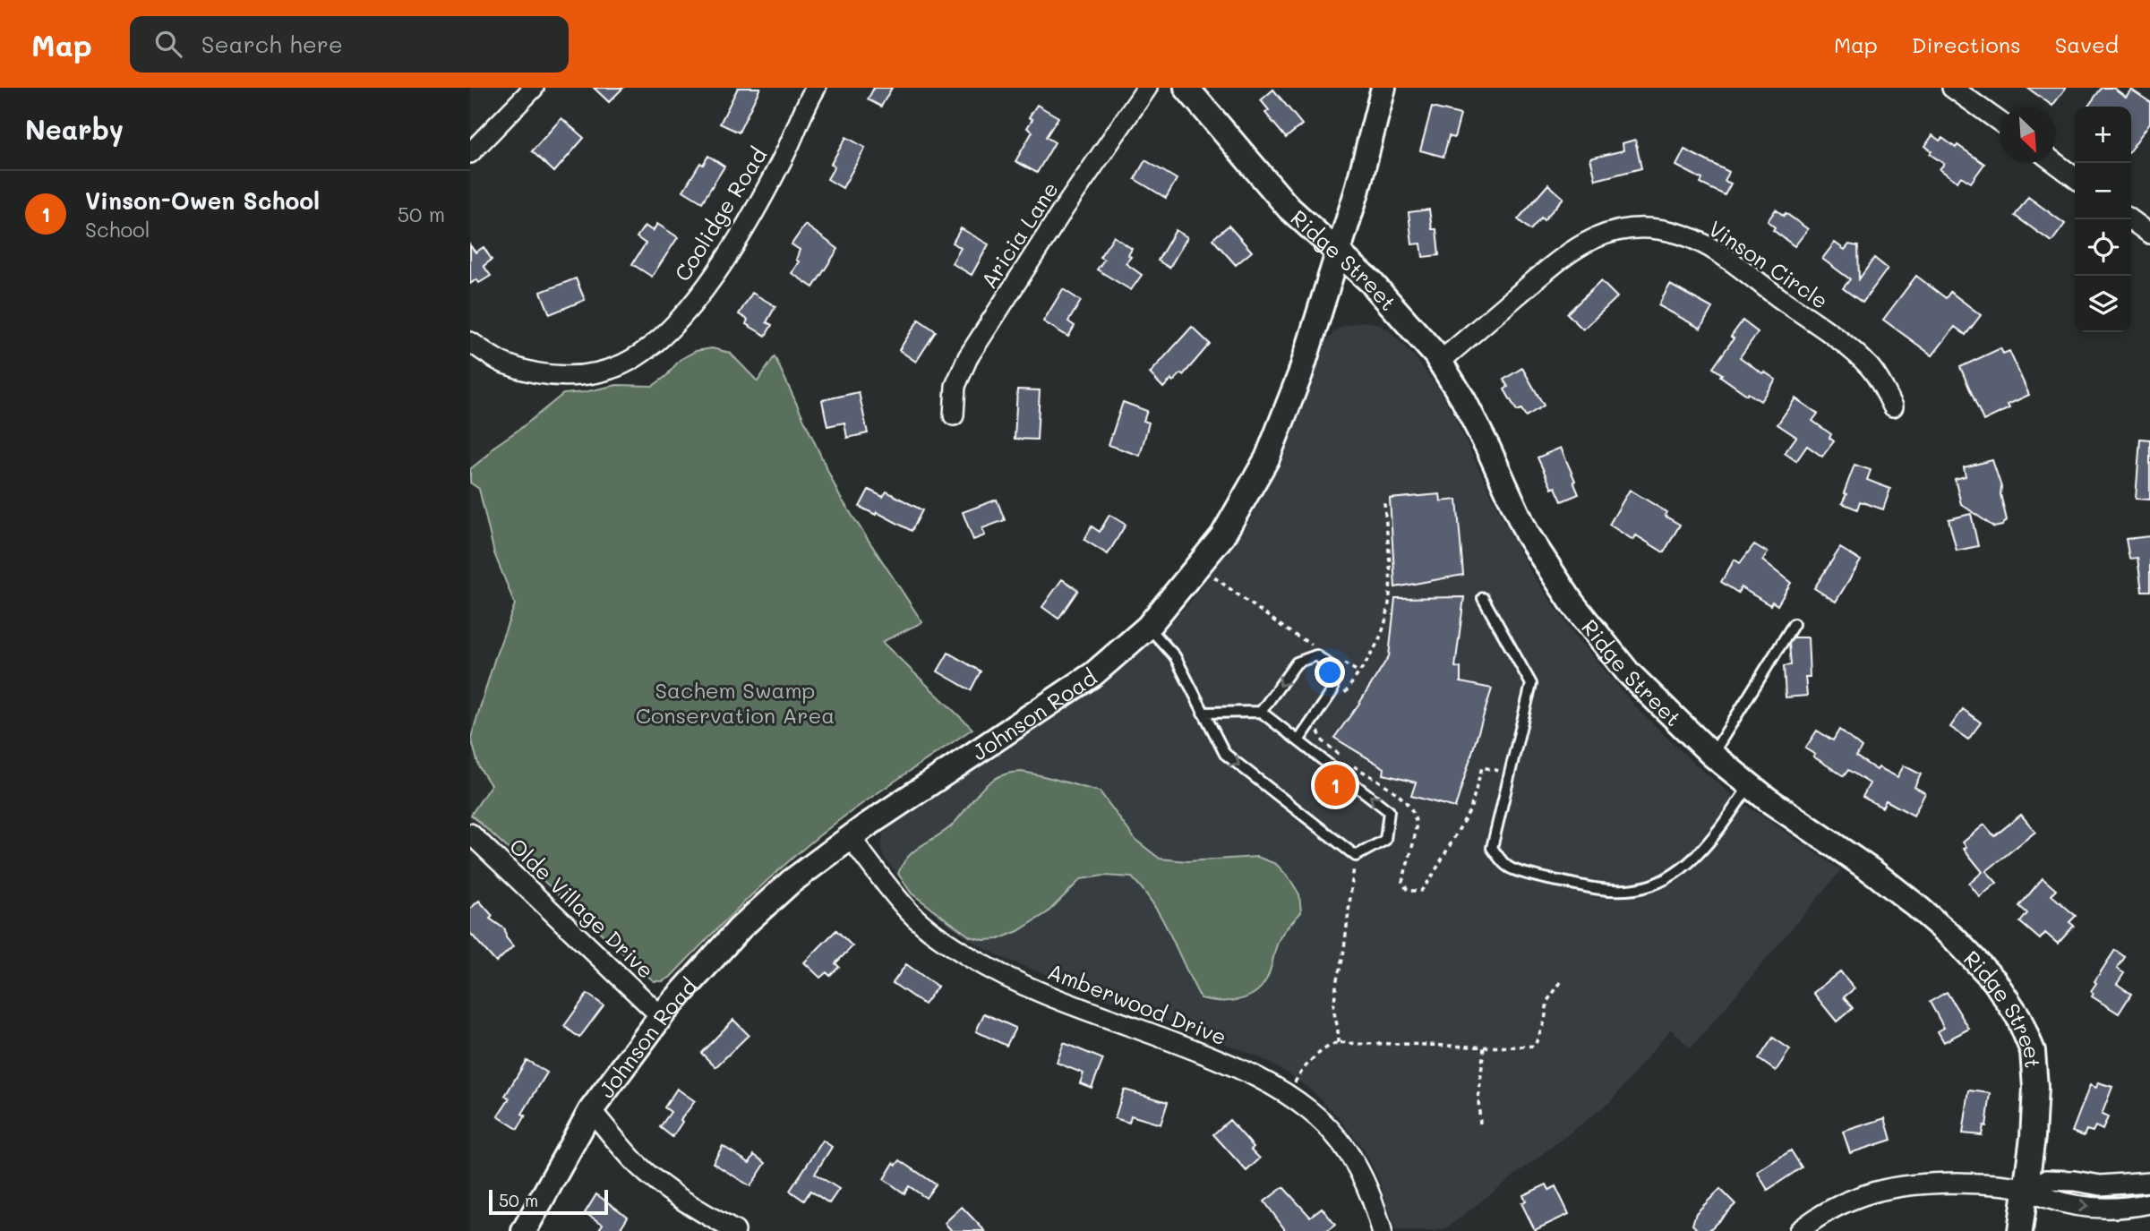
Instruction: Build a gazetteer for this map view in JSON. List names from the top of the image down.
{
  "streets": {
    "street": [
      "Coolidge Road",
      "Aricia Lane",
      "Ridge Street",
      "Vinson Circle",
      "Johnson Road",
      "Olde Village Drive",
      "Amberwood Drive"
    ]
  },
  "crossings": [
    ["Ridge Street", "Vinson Circle"],
    ["Ridge Street", "Johnson Road"],
    ["Johnson Road", "Olde Village Drive"],
    ["Johnson Road", "Amberwood Drive"]
  ],
  "parks": ["Sachem Swamp Conservation Area"],
  "scale_bar": "50 m",
  "north": "bottom right",
  "page": {
    "header": "Map",
    "search": "Search here",
    "nav": ["Map", "Directions", "Saved"],
    "heading": "Nearby",
    "map_buttons": ["+", "−"],
    "list": [
      {
        "mark": "1",
        "name": "Vinson-Owen School",
        "note": "School",
        "value": "50 m"
      }
    ],
    "pins": "1",
    "scale": "50 m"
  }
}
